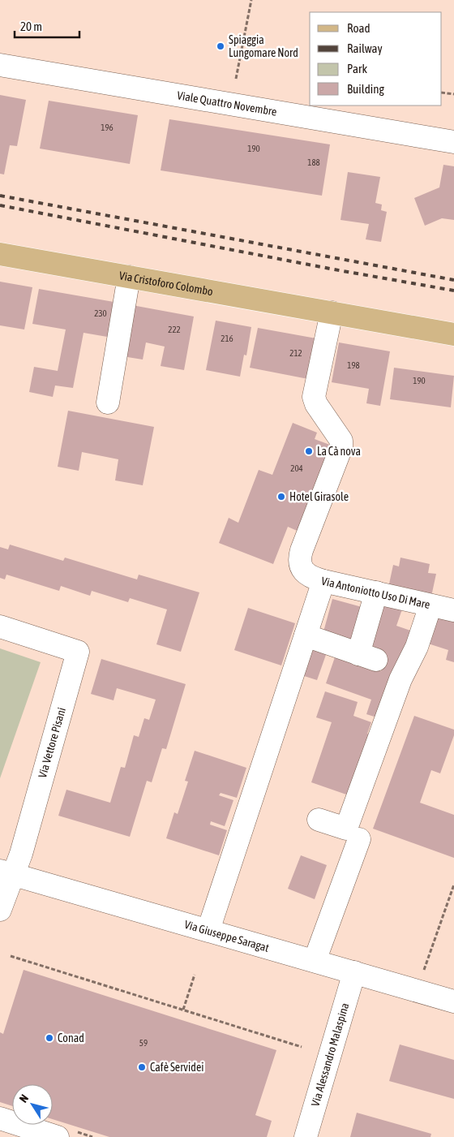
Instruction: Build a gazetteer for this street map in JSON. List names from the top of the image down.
{
  "streets": {
    "main road": ["Via Cristoforo Colombo"],
    "street": [
      "Viale Quattro Novembre",
      "Via Antoniotto Uso Di Mare",
      "Via Vettore Pisani",
      "Via Giuseppe Saragat",
      "Via Alessandro Malaspina"
    ]
  },
  "crossings": [
    ["Via Cristoforo Colombo", "Via Antoniotto Uso Di Mare"],
    ["Via Vettore Pisani", "Via Giuseppe Saragat"],
    ["Via Giuseppe Saragat", "Via Alessandro Malaspina"]
  ],
  "places": [
    "Spiaggia Lungomare Nord",
    "La Cà nova",
    "Hotel Girasole",
    "Conad",
    "Cafè Servidei"
  ],
  "house_numbers": [
    "196",
    "190",
    "188",
    "230",
    "222",
    "216",
    "212",
    "198",
    "190",
    "204",
    "59"
  ],
  "legend": [
    "Road",
    "Railway",
    "Park",
    "Building"
  ],
  "scale_bar": "20 m",
  "north": "top left"
}
